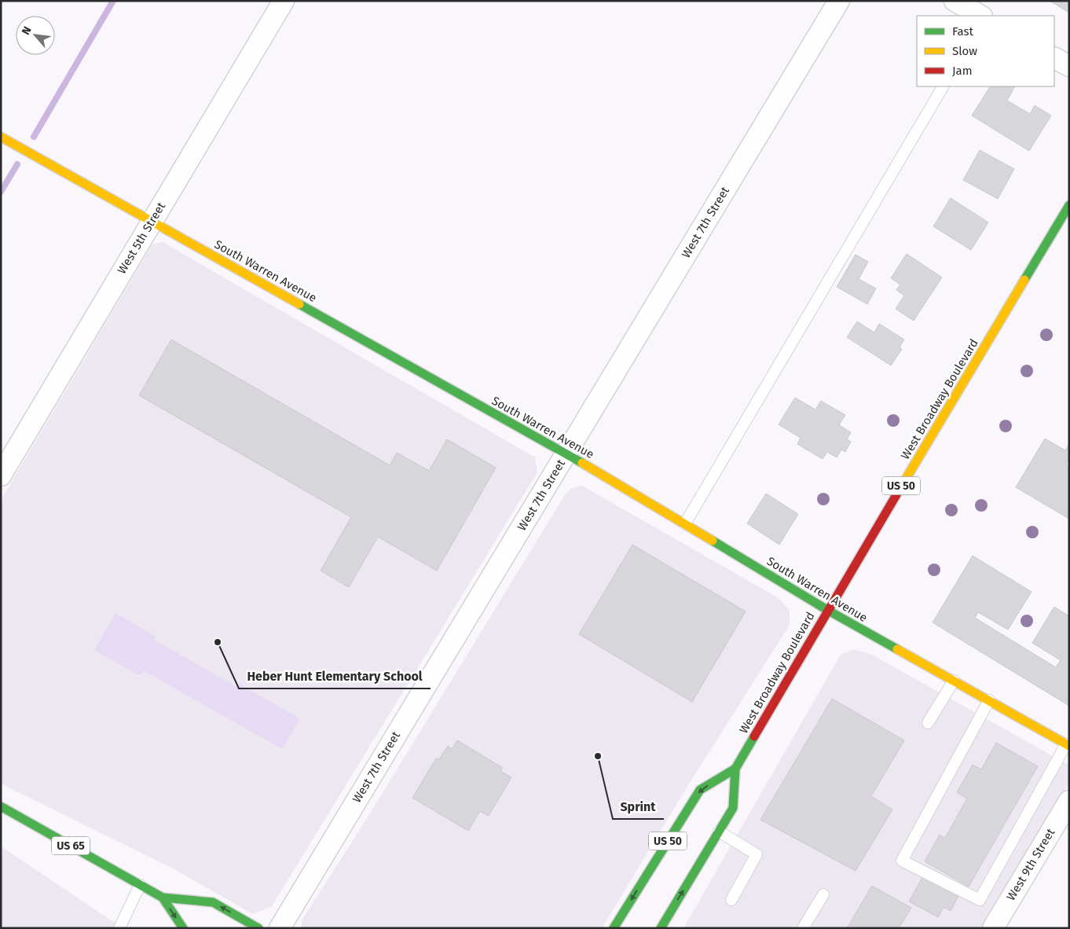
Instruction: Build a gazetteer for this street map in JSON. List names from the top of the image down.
{
  "streets": {
    "main road": [
      "South Warren Avenue",
      "West Broadway Boulevard",
      "US 50",
      "US 65"
    ],
    "street": ["West 7th Street", "West 5th Street", "West 9th Street"]
  },
  "crossings": [
    ["West 7th Street", "South Warren Avenue"],
    ["West 5th Street", "South Warren Avenue"],
    ["South Warren Avenue", "West Broadway Boulevard"]
  ],
  "places": ["Heber Hunt Elementary School", "Sprint"],
  "legend": ["Fast", "Slow", "Jam"],
  "north": "top left"
}
